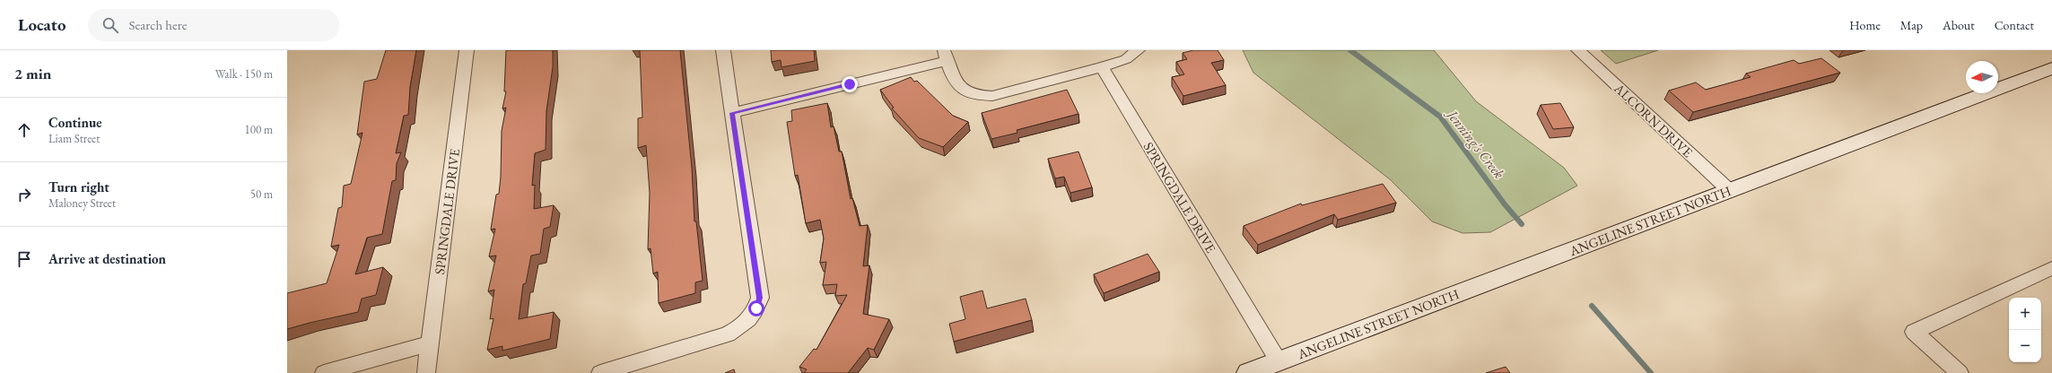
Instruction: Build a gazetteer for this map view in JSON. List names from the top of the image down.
{
  "streets": {
    "main road": ["ANGELINE STREET NORTH"],
    "street": ["ALCORN DRIVE", "SPRINGDALE DRIVE"]
  },
  "crossings": [
    ["ALCORN DRIVE", "ANGELINE STREET NORTH"],
    ["SPRINGDALE DRIVE", "ANGELINE STREET NORTH"]
  ],
  "water": ["Jenning's Creek"],
  "north": "left",
  "page": {
    "header": "Locato",
    "search": "Search here",
    "nav": [
      "Home",
      "Map",
      "About",
      "Contact"
    ],
    "heading": ["2 min", "Walk · 150 m"],
    "list": [
      ["Continue", "Liam Street", "100 m"],
      ["Turn right", "Maloney Street", "50 m"],
      "Arrive at destination"
    ],
    "map_buttons": ["+", "−"]
  }
}
